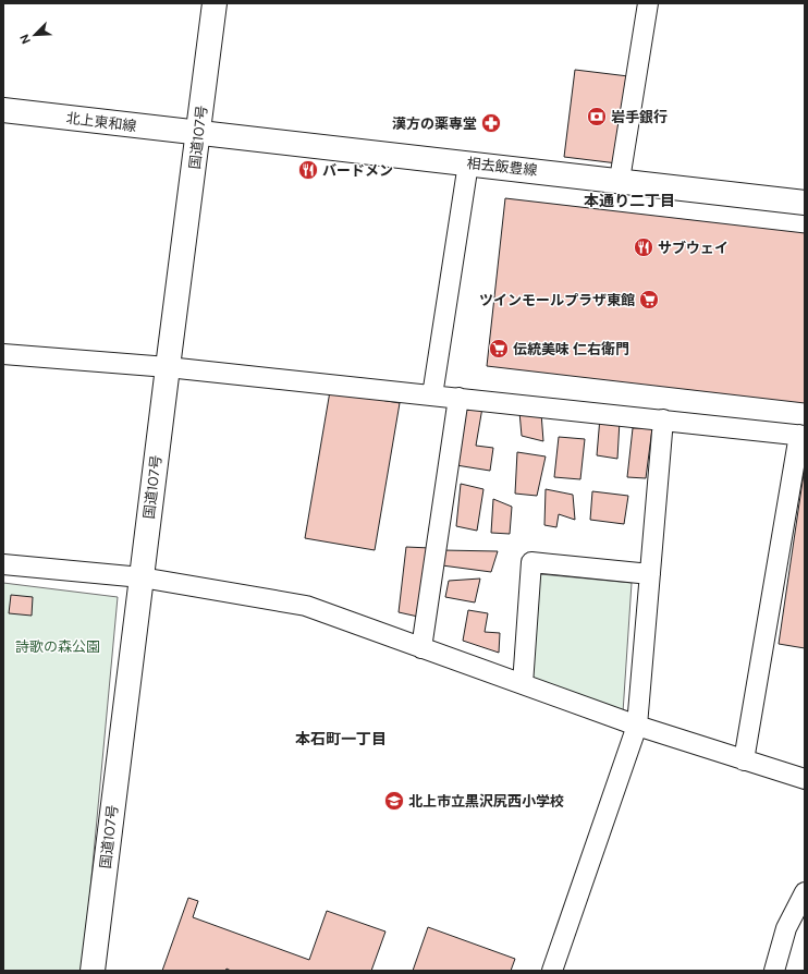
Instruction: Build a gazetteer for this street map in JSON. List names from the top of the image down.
{
  "streets": {
    "main road": ["北上東和線", "国道107号", "相去飯豊線"]
  },
  "crossings": [
    ["北上東和線", "国道107号"],
    ["北上東和線", "相去飯豊線"],
    ["国道107号", "相去飯豊線"]
  ],
  "districts": ["本通り二丁目", "本石町一丁目"],
  "parks": ["詩歌の森公園"],
  "places": {
    "bank": ["岩手銀行"],
    "pharmacy": ["漢方の薬専堂"],
    "restaurant": ["バードメン", "サブウェイ"],
    "supermarket": ["ツインモールプラザ東館", "伝統美味 仁右衛門"],
    "school or university": ["北上市立黒沢尻西小学校"]
  },
  "north": "bottom left"
}
